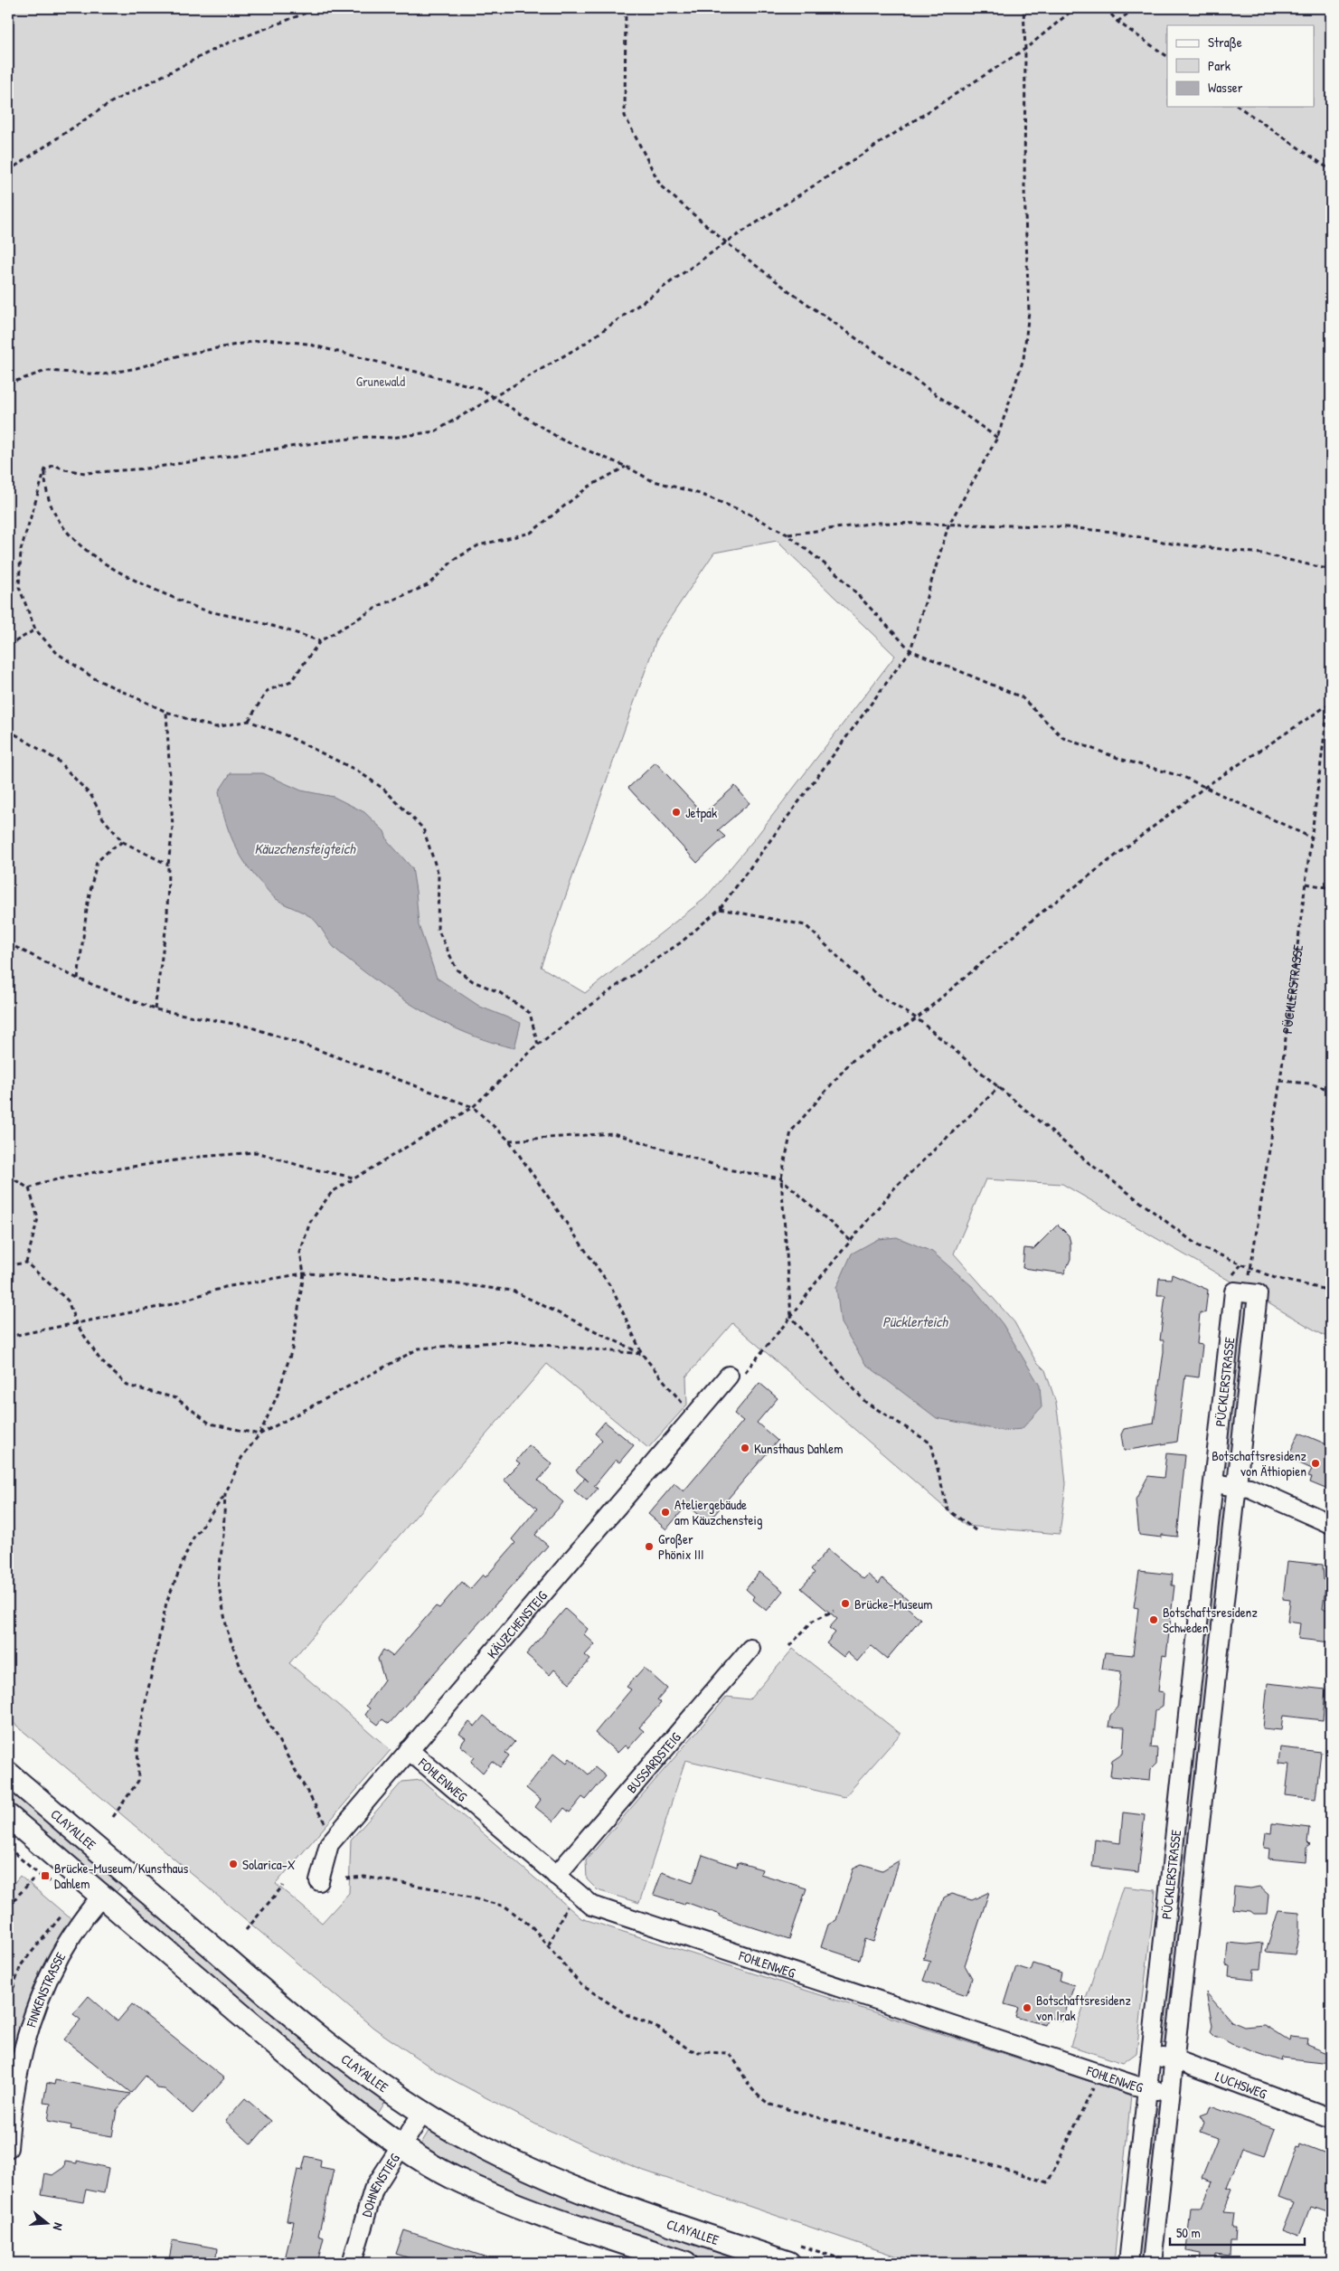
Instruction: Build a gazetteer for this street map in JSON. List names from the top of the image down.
{
  "streets": {
    "main road": ["CLAYALLEE"],
    "street": [
      "PÜCKLERSTRASSE",
      "KÄUZCHENSTEIG",
      "BUSSARDSTEIG",
      "FOHLENWEG",
      "FINKENSTRASSE",
      "LUCHSWEG",
      "DOHNENSTIEG"
    ]
  },
  "crossings": [
    ["PÜCKLERSTRASSE", "FOHLENWEG"],
    ["PÜCKLERSTRASSE", "LUCHSWEG"],
    ["KÄUZCHENSTEIG", "FOHLENWEG"],
    ["BUSSARDSTEIG", "FOHLENWEG"],
    ["CLAYALLEE", "DOHNENSTIEG"]
  ],
  "water": ["Käuzchensteigteich", "Pücklerteich"],
  "parks": ["Grunewald"],
  "places": {
    "other": [
      "Jetpak",
      "Kunsthaus Dahlem",
      "Botschaftsresidenz von Äthiopien",
      "Ateliergebäude am Käuzchensteig",
      "Großer Phönix III",
      "Brücke-Museum",
      "Botschaftsresidenz Schweden",
      "Solarica-X",
      "Botschaftsresidenz von Irak"
    ],
    "transit": ["Brücke-Museum/Kunsthaus Dahlem"]
  },
  "legend": ["Straße", "Park", "Wasser"],
  "scale_bar": "50 m",
  "north": "right"
}
